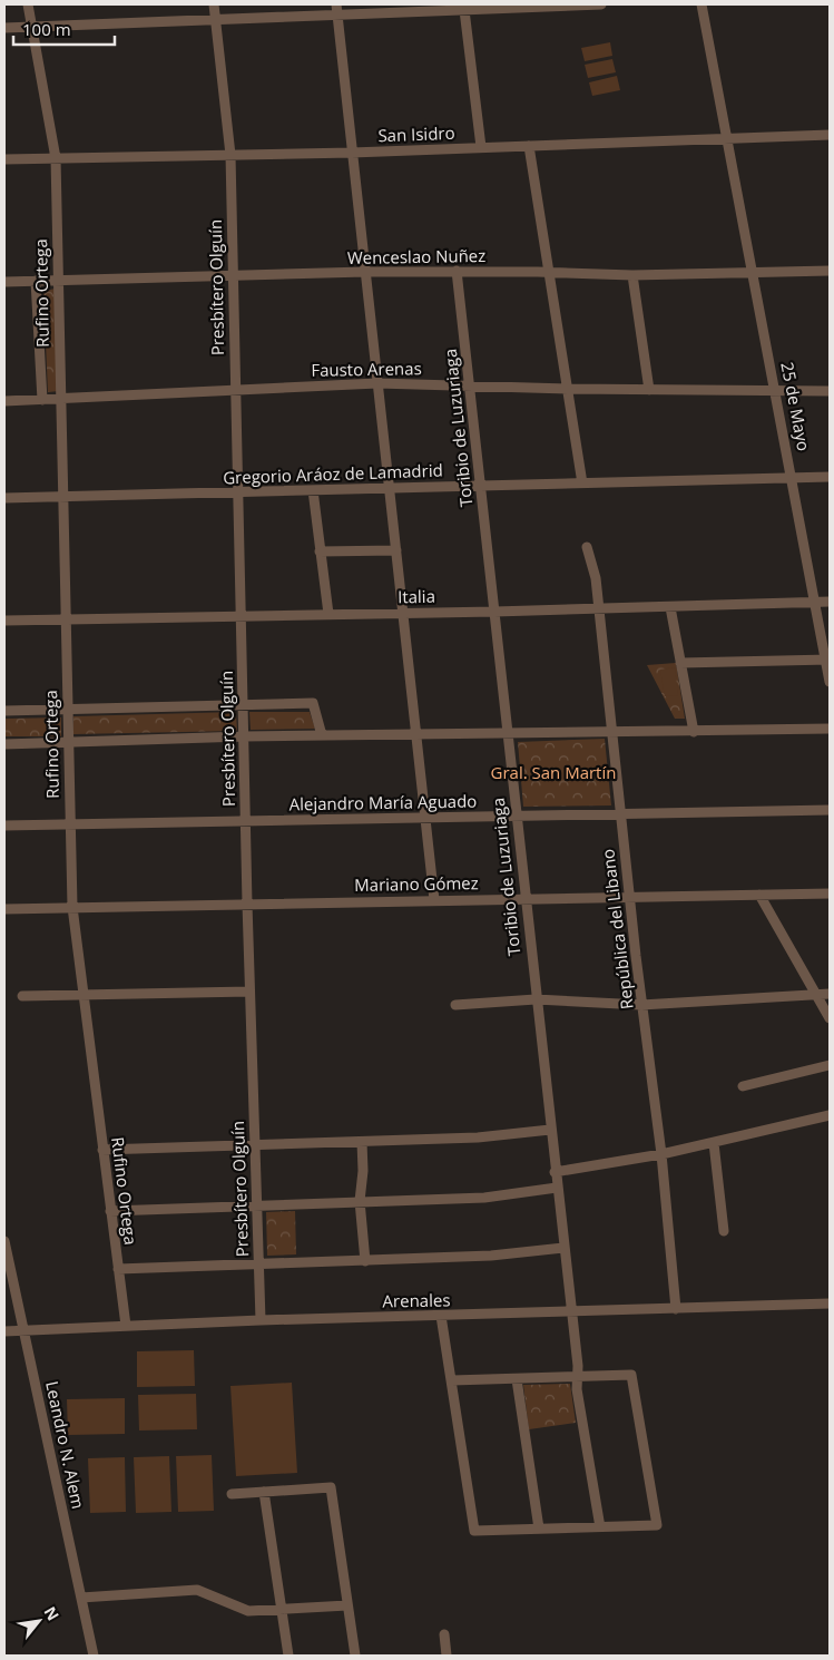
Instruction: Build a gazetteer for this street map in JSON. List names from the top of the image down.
{
  "streets": {
    "street": [
      "San Isidro",
      "Wenceslao Nuñez",
      "Presbítero Olguín",
      "Rufino Ortega",
      "Fausto Arenas",
      "25 de Mayo",
      "Toribio de Luzuriaga",
      "Gregorio Aráoz de Lamadrid",
      "Italia",
      "Alejandro María Aguado",
      "Mariano Gómez",
      "República del Libano",
      "Arenales",
      "Leandro N. Alem"
    ]
  },
  "crossings": [
    ["San Isidro", "Presbítero Olguín"],
    ["San Isidro", "Rufino Ortega"],
    ["San Isidro", "25 de Mayo"],
    ["Wenceslao Nuñez", "Presbítero Olguín"],
    ["Wenceslao Nuñez", "Rufino Ortega"],
    ["Wenceslao Nuñez", "25 de Mayo"],
    ["Wenceslao Nuñez", "Toribio de Luzuriaga"],
    ["Presbítero Olguín", "Fausto Arenas"],
    ["Presbítero Olguín", "Gregorio Aráoz de Lamadrid"],
    ["Presbítero Olguín", "Italia"],
    ["Presbítero Olguín", "Alejandro María Aguado"],
    ["Presbítero Olguín", "Mariano Gómez"],
    ["Presbítero Olguín", "Arenales"],
    ["Rufino Ortega", "Fausto Arenas"],
    ["Rufino Ortega", "Gregorio Aráoz de Lamadrid"],
    ["Rufino Ortega", "Italia"],
    ["Rufino Ortega", "Alejandro María Aguado"],
    ["Rufino Ortega", "Mariano Gómez"],
    ["Rufino Ortega", "Arenales"],
    ["Fausto Arenas", "25 de Mayo"],
    ["Fausto Arenas", "Toribio de Luzuriaga"],
    ["25 de Mayo", "Gregorio Aráoz de Lamadrid"],
    ["25 de Mayo", "Italia"],
    ["Toribio de Luzuriaga", "Gregorio Aráoz de Lamadrid"],
    ["Toribio de Luzuriaga", "Italia"],
    ["Toribio de Luzuriaga", "Alejandro María Aguado"],
    ["Toribio de Luzuriaga", "Mariano Gómez"],
    ["Toribio de Luzuriaga", "Arenales"],
    ["Italia", "República del Libano"],
    ["Alejandro María Aguado", "República del Libano"],
    ["Mariano Gómez", "República del Libano"],
    ["República del Libano", "Arenales"],
    ["Arenales", "Leandro N. Alem"]
  ],
  "parks": ["Gral. San Martín"],
  "scale_bar": "100 m",
  "north": "top right"
}
